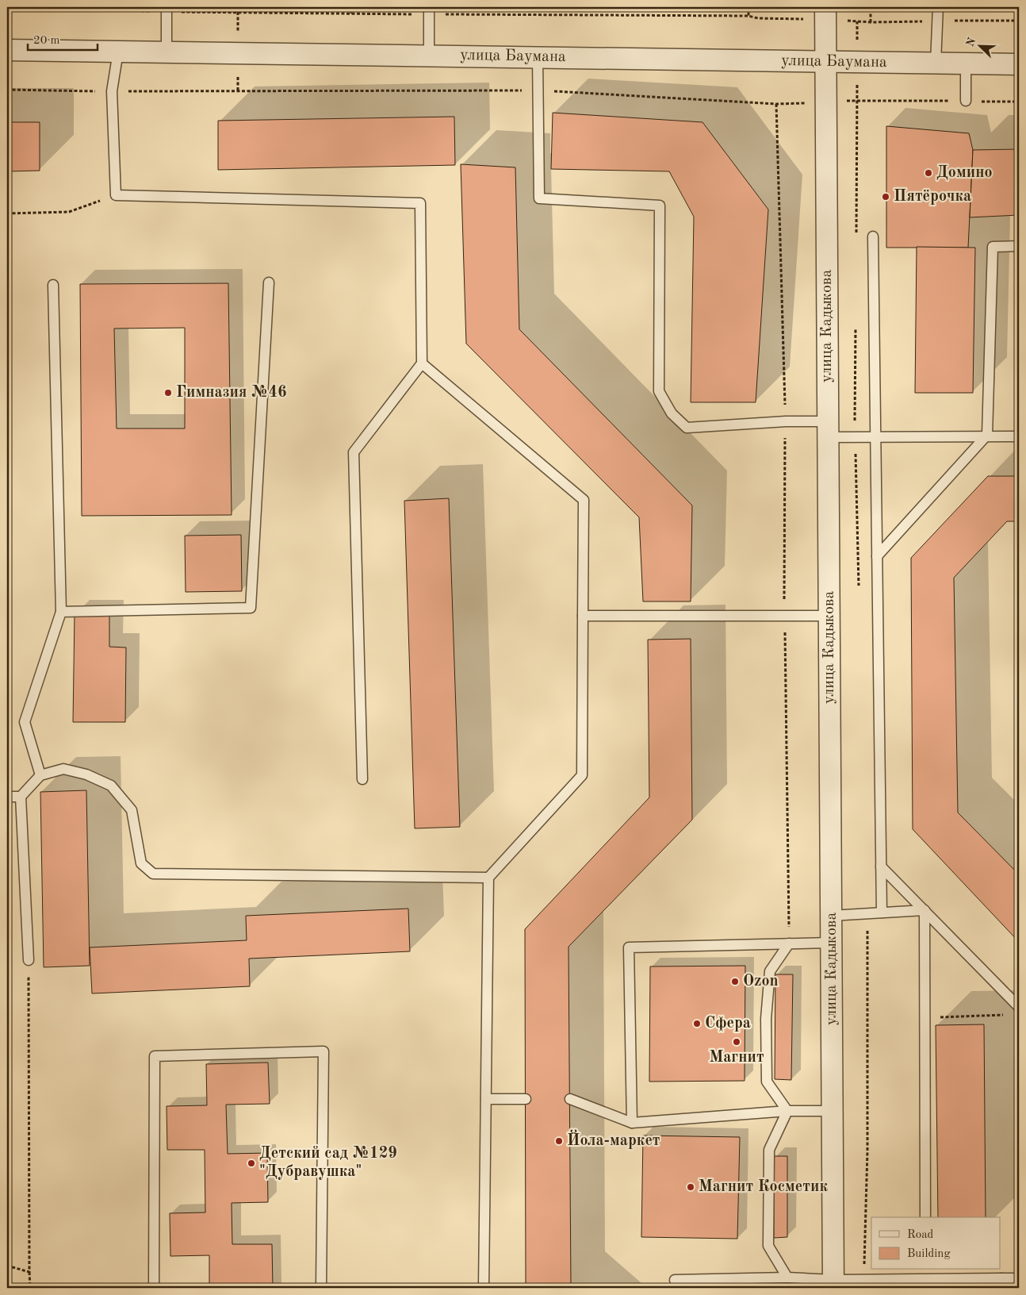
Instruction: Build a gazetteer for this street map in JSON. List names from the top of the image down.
{
  "streets": {
    "street": ["улица Баумана", "улица Кадыкова"]
  },
  "crossings": [
    ["улица Баумана", "улица Кадыкова"]
  ],
  "places": [
    "Домино",
    "Пятёрочка",
    "Гимназия №46",
    "Ozon",
    "Сфера",
    "Магнит",
    "Йола-маркет",
    "Детский сад №129 \"Дубравушка\"",
    "Магнит Косметик"
  ],
  "legend": ["Road", "Building"],
  "scale_bar": "20 m",
  "north": "top left"
}
